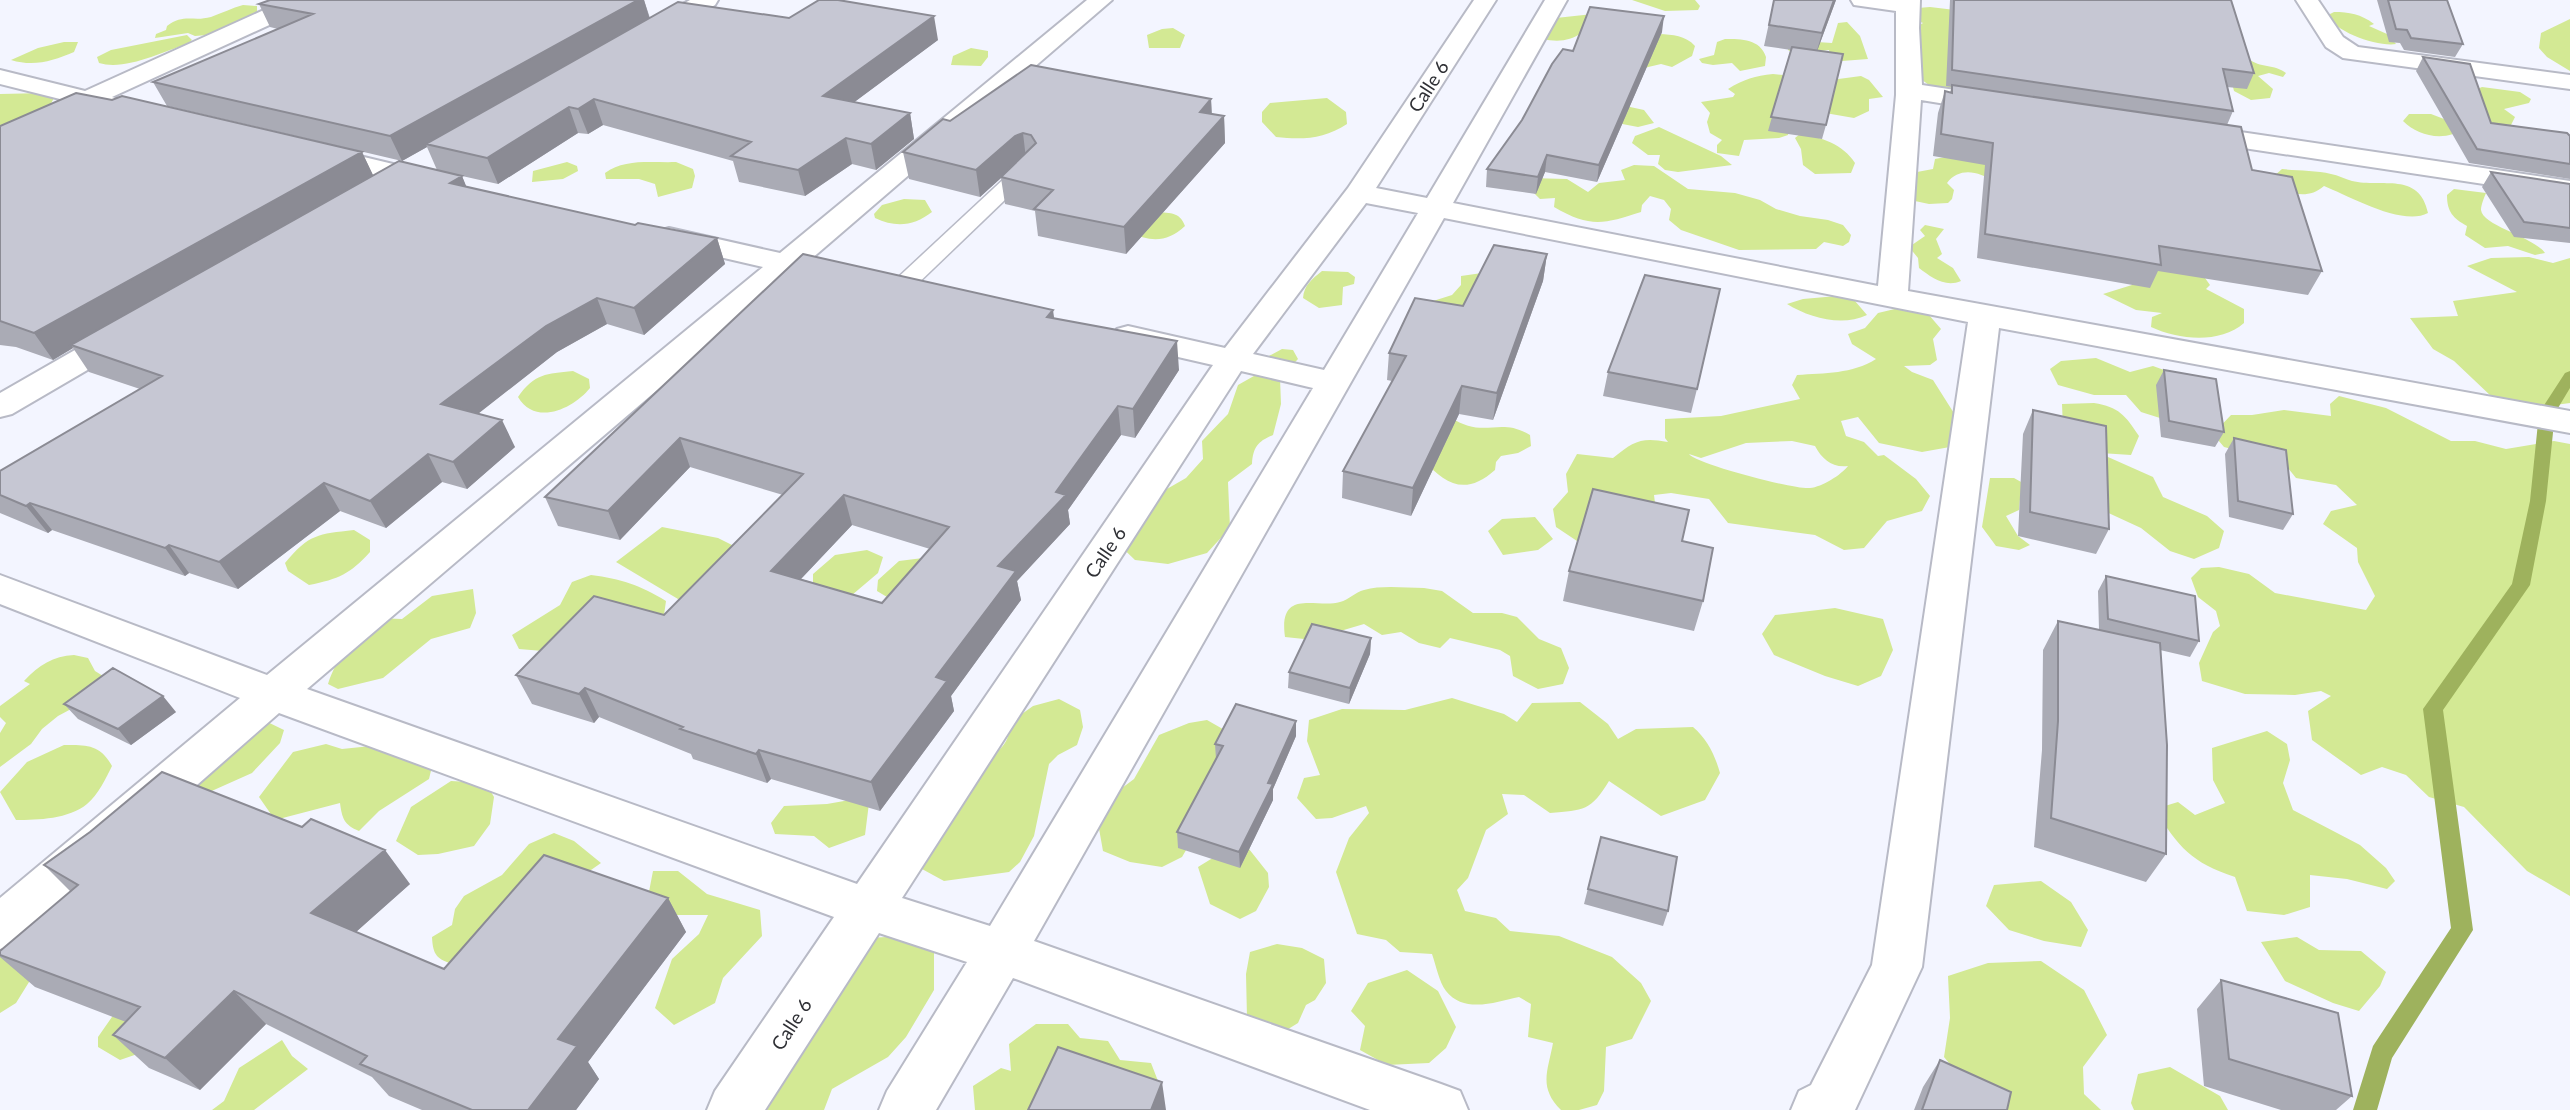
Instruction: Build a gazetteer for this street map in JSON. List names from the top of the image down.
{
  "streets": {
    "street": ["Calle 6"]
  }
}
